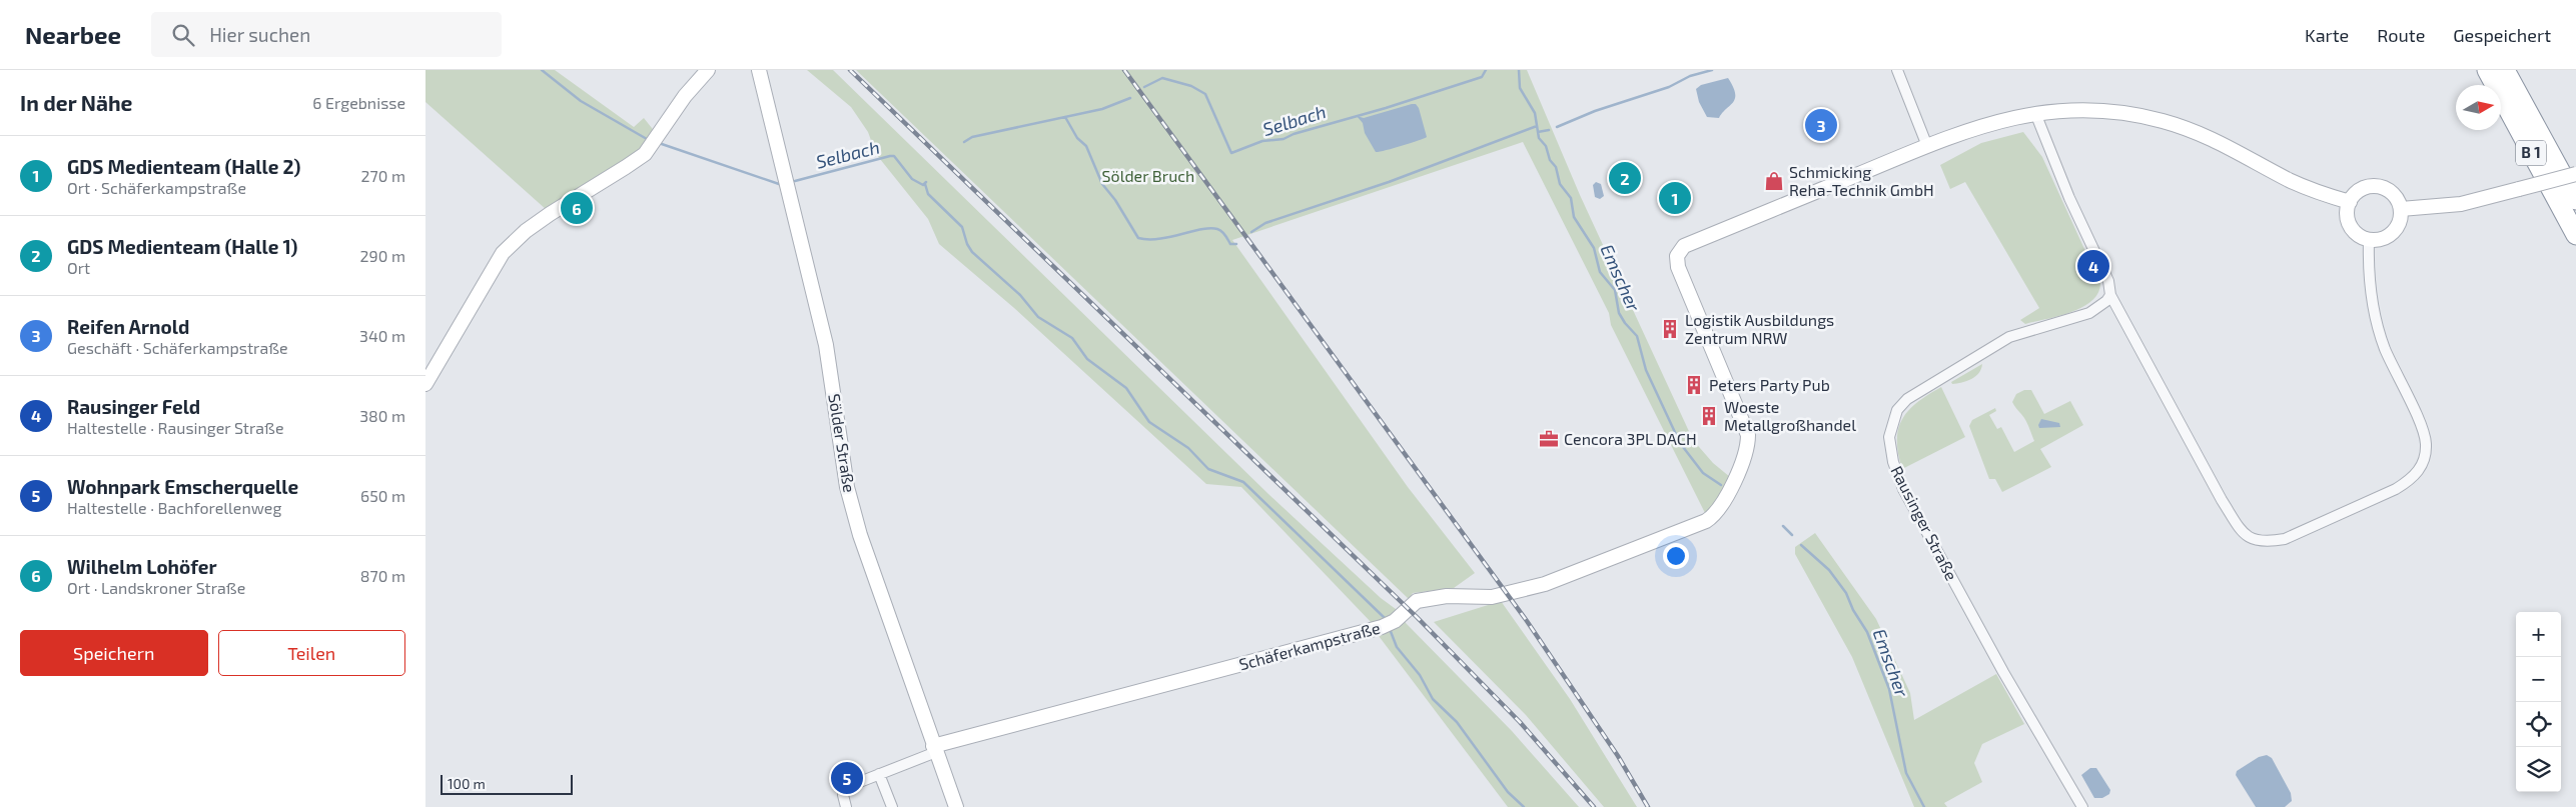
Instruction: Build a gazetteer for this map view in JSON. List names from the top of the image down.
{
  "streets": {
    "highway": ["B 1"],
    "street": ["Sölder Straße", "Rausinger Straße", "Schäferkampstraße"]
  },
  "crossings": [
    ["Sölder Straße", "Schäferkampstraße"]
  ],
  "water": ["Selbach", "Emscher"],
  "parks": ["Sölder Bruch"],
  "places": {
    "shop": ["Schmicking Reha-Technik GmbH"],
    "building": ["Logistik Ausbildungs Zentrum NRW", "Peters Party Pub", "Woeste Metallgroßhandel"],
    "office": ["Cencora 3PL DACH"]
  },
  "scale_bar": "100 m",
  "north": "right",
  "page": {
    "header": "Nearbee",
    "search": "Hier suchen",
    "nav": ["Karte", "Route", "Gespeichert"],
    "heading": ["In der Nähe", "6 Ergebnisse"],
    "pins": [
      "3",
      "2",
      "1",
      "6",
      "4",
      "5"
    ],
    "list": [
      {
        "mark": "1",
        "name": "GDS Medienteam (Halle 2)",
        "note": "Ort · Schäferkampstraße",
        "value": "270 m"
      },
      {
        "mark": "2",
        "name": "GDS Medienteam (Halle 1)",
        "note": "Ort",
        "value": "290 m"
      },
      {
        "mark": "3",
        "name": "Reifen Arnold",
        "note": "Geschäft · Schäferkampstraße",
        "value": "340 m"
      },
      {
        "mark": "4",
        "name": "Rausinger Feld",
        "note": "Haltestelle · Rausinger Straße",
        "value": "380 m"
      },
      {
        "mark": "5",
        "name": "Wohnpark Emscherquelle",
        "note": "Haltestelle · Bachforellenweg",
        "value": "650 m"
      },
      {
        "mark": "6",
        "name": "Wilhelm Lohöfer",
        "note": "Ort · Landskroner Straße",
        "value": "870 m"
      }
    ],
    "map_buttons": ["+", "−"],
    "buttons": ["Speichern", "Teilen"],
    "scale": "100 m"
  }
}
